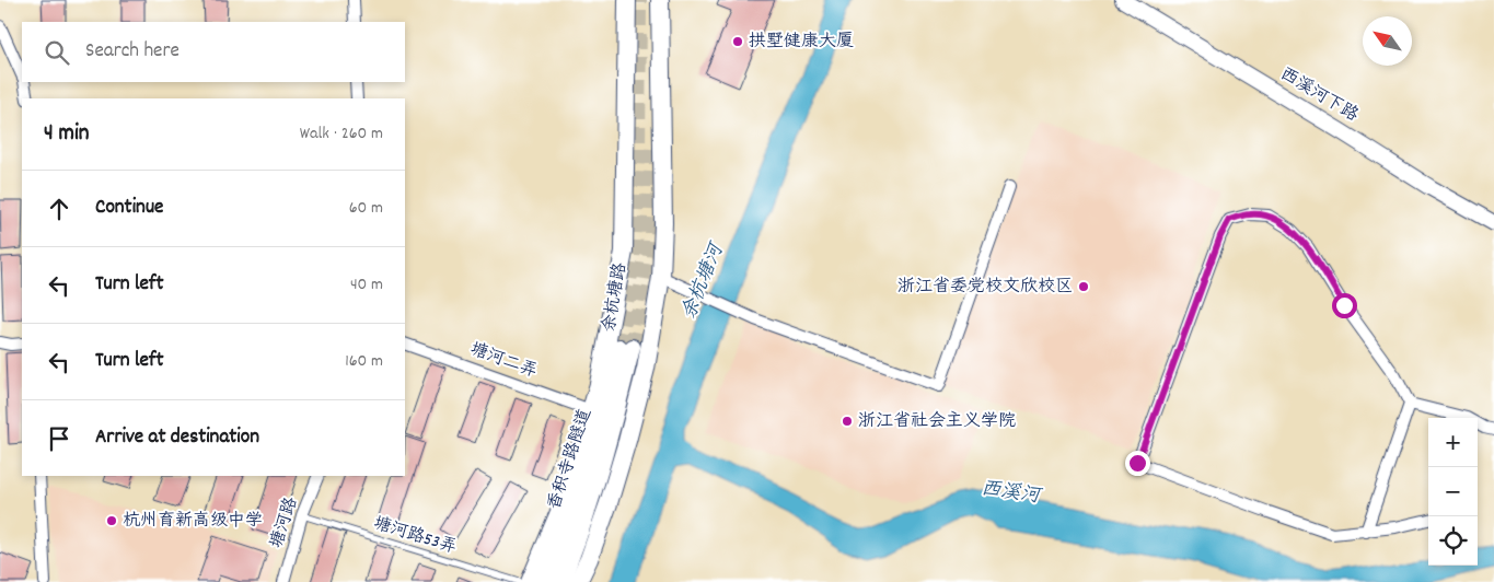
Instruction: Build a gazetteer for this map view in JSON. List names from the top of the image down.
{
  "streets": {
    "main road": ["西溪河下路", "余杭塘路", "香积寺路隧道"],
    "street": ["塘河二弄", "塘河路"],
    "lane": ["塘河路53弄"]
  },
  "crossings": [
    ["余杭塘路", "塘河二弄"],
    ["塘河路", "塘河路53弄"]
  ],
  "water": ["余杭塘河", "西溪河"],
  "places": [
    "拱墅健康大厦",
    "浙江省委党校文欣校区",
    "浙江省社会主义学院",
    "杭州育新高级中学"
  ],
  "north": "top left",
  "page": {
    "search": "Search here",
    "heading": ["4 min", "Walk · 260 m"],
    "list": [
      ["Continue", "60 m"],
      ["Turn left", "40 m"],
      ["Turn left", "160 m"],
      "Arrive at destination"
    ],
    "map_buttons": ["+", "−"]
  }
}
